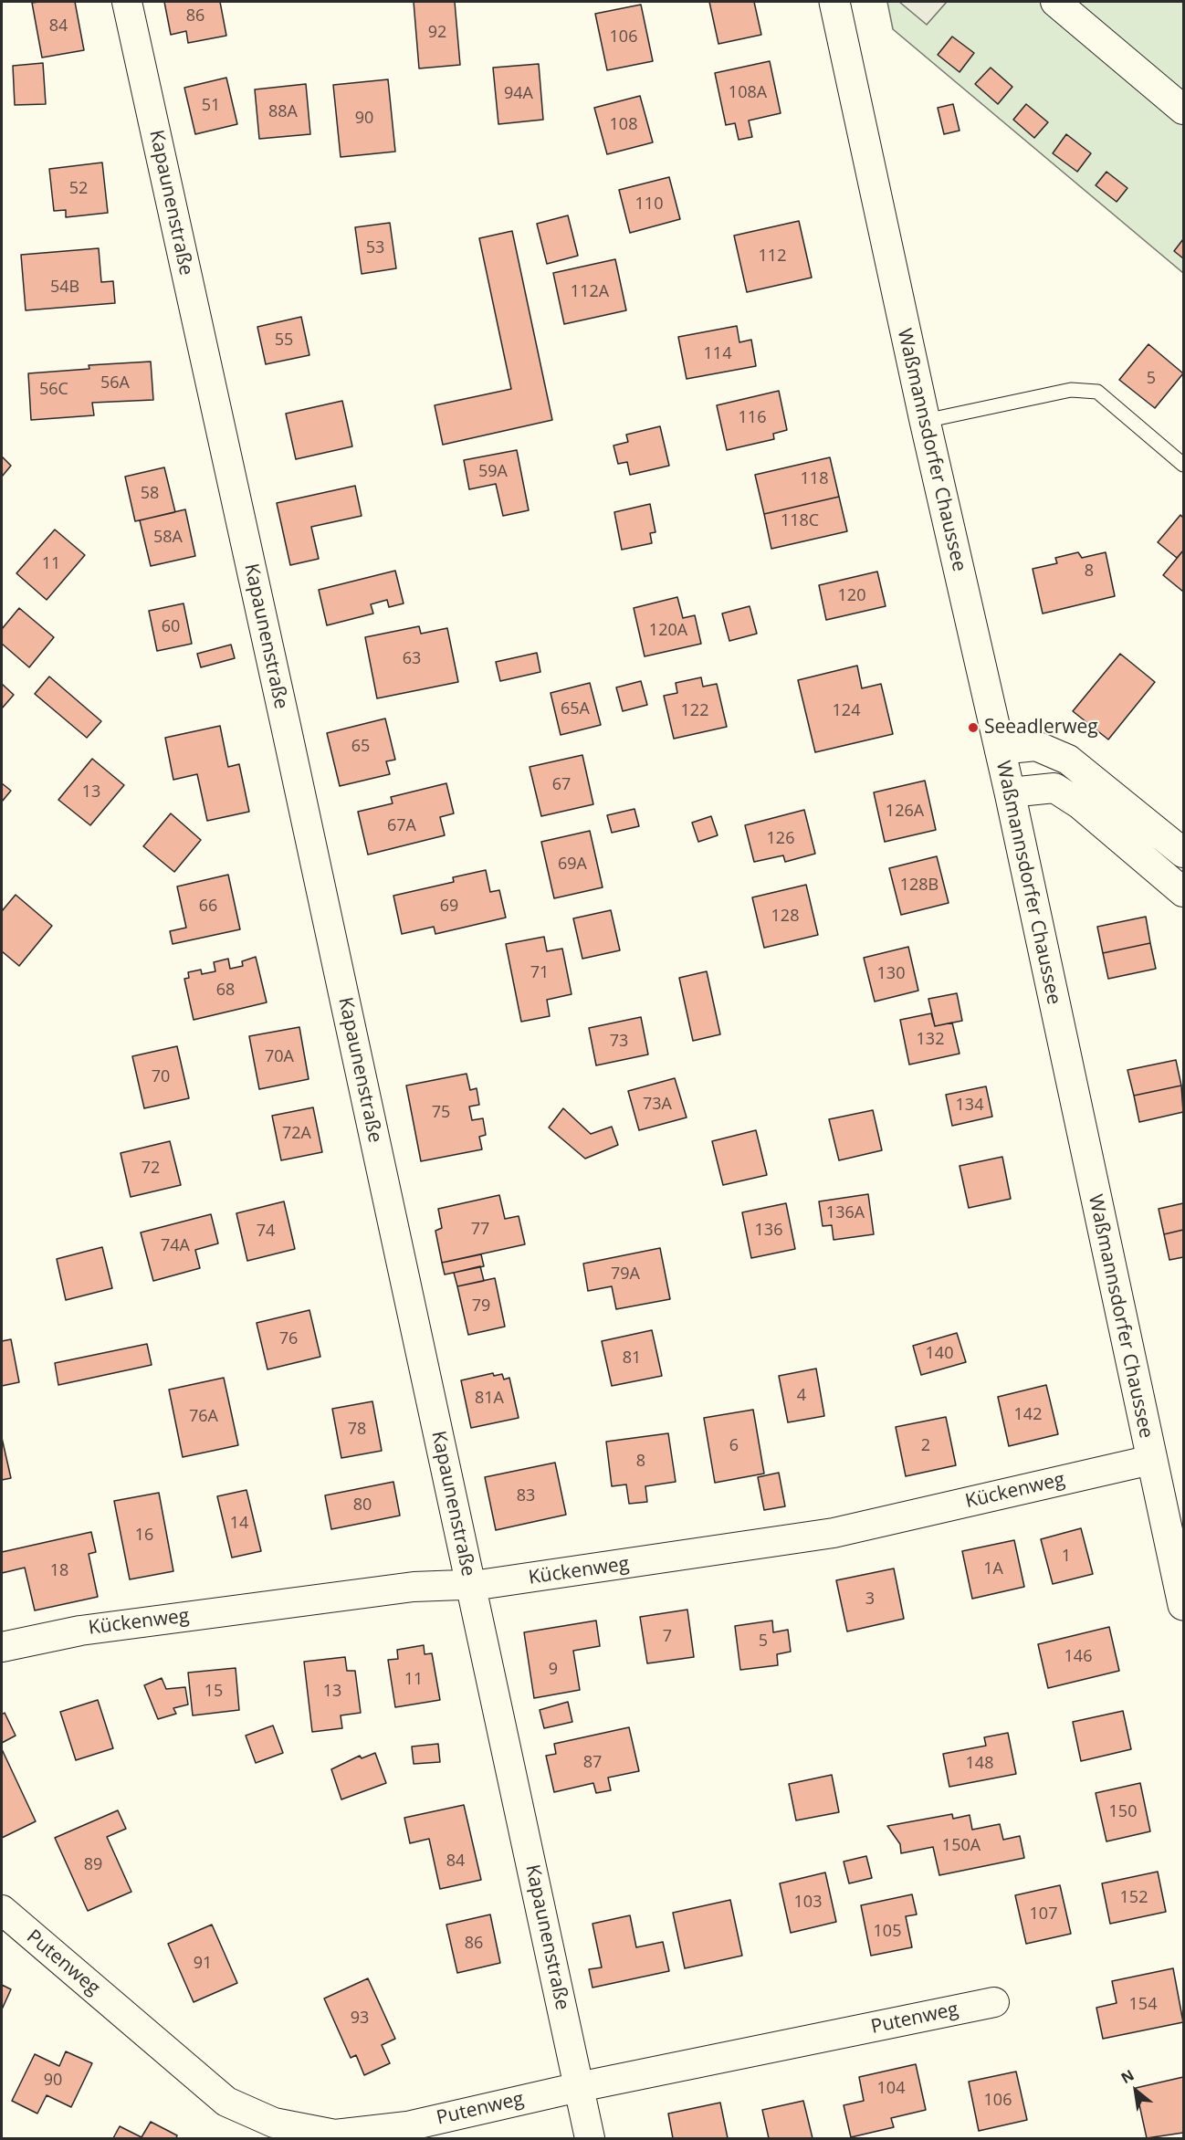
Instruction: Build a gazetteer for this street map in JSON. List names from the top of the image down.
{
  "streets": {
    "street": [
      "Kapaunenstraße",
      "Waßmannsdorfer Chaussee",
      "Kückenweg",
      "Putenweg"
    ]
  },
  "crossings": [
    ["Kapaunenstraße", "Kückenweg"],
    ["Kapaunenstraße", "Putenweg"],
    ["Waßmannsdorfer Chaussee", "Kückenweg"]
  ],
  "places": ["Seeadlerweg"],
  "house_numbers": [
    "86",
    "84",
    "92",
    "106",
    "108A",
    "94A",
    "51",
    "88A",
    "90",
    "108",
    "52",
    "110",
    "53",
    "112",
    "54B",
    "112A",
    "55",
    "114",
    "5",
    "56A",
    "56C",
    "116",
    "59A",
    "118",
    "58",
    "118C",
    "58A",
    "11",
    "8",
    "120",
    "60",
    "120A",
    "63",
    "65A",
    "122",
    "124",
    "65",
    "67",
    "13",
    "126A",
    "67A",
    "126",
    "69A",
    "128B",
    "66",
    "69",
    "128",
    "71",
    "130",
    "68",
    "132",
    "73",
    "70A",
    "70",
    "73A",
    "134",
    "75",
    "72A",
    "72",
    "136A",
    "77",
    "136",
    "74",
    "74A",
    "79A",
    "79",
    "76",
    "140",
    "81",
    "4",
    "81A",
    "142",
    "76A",
    "78",
    "6",
    "2",
    "8",
    "83",
    "80",
    "14",
    "16",
    "1",
    "1A",
    "18",
    "3",
    "7",
    "5",
    "146",
    "9",
    "11",
    "15",
    "13",
    "87",
    "148",
    "150",
    "150A",
    "84",
    "89",
    "152",
    "103",
    "107",
    "105",
    "86",
    "91",
    "154",
    "93",
    "90",
    "104",
    "106"
  ],
  "north": "top left"
}
